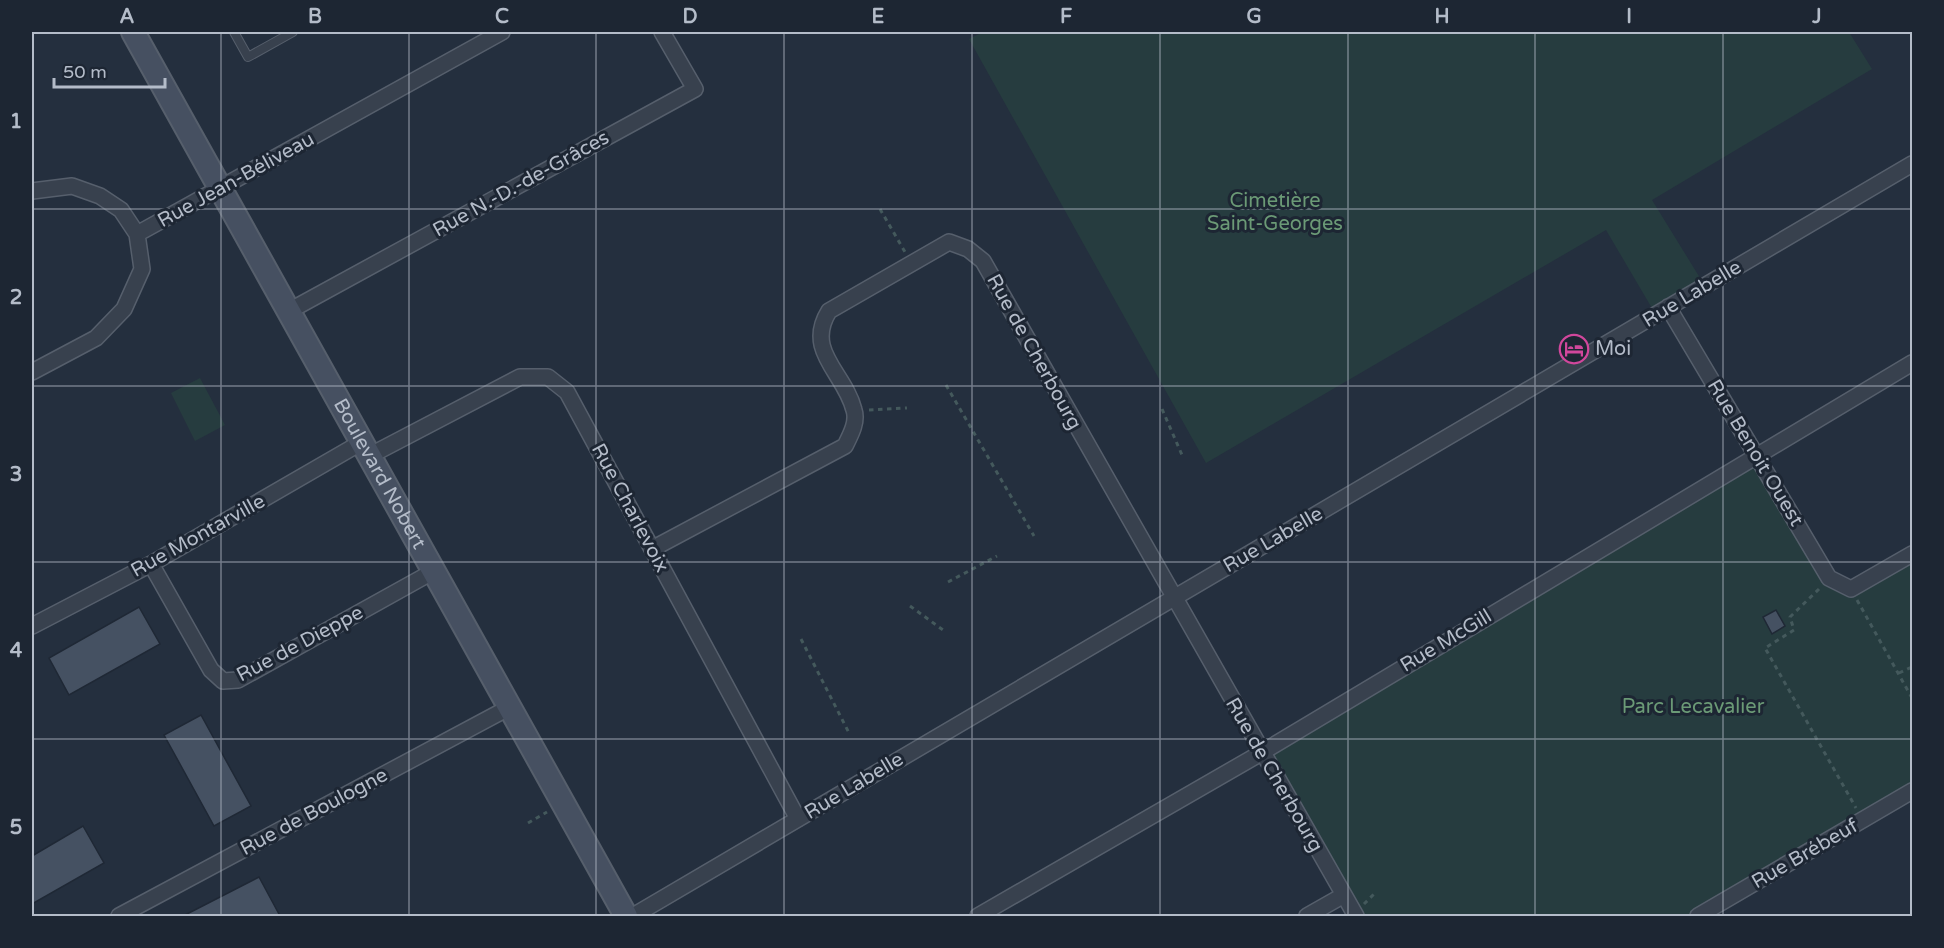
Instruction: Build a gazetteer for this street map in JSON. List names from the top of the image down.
{
  "streets": {
    "street": [
      "Rue Jean-Béliveau",
      "Rue N.-D.-de-Grâces",
      "Rue Labelle",
      "Rue de Cherbourg",
      "Rue Benoit Ouest",
      "Boulevard Nobert",
      "Rue Charlevoix",
      "Rue Montarville",
      "Rue McGill",
      "Rue de Dieppe",
      "Rue de Boulogne",
      "Rue Brébeuf"
    ]
  },
  "crossings": [
    ["Rue Jean-Béliveau", "Boulevard Nobert"],
    ["Rue N.-D.-de-Grâces", "Boulevard Nobert"],
    ["Rue Labelle", "Rue de Cherbourg"],
    ["Rue Labelle", "Rue Benoit Ouest"],
    ["Rue Labelle", "Rue Charlevoix"],
    ["Rue de Cherbourg", "Rue McGill"],
    ["Rue Benoit Ouest", "Rue McGill"],
    ["Boulevard Nobert", "Rue Charlevoix"],
    ["Boulevard Nobert", "Rue Montarville"],
    ["Boulevard Nobert", "Rue de Dieppe"],
    ["Boulevard Nobert", "Rue de Boulogne"],
    ["Rue Charlevoix", "Rue Montarville"],
    ["Rue Montarville", "Rue de Dieppe"]
  ],
  "parks": ["Cimetière Saint-Georges", "Parc Lecavalier"],
  "places": {
    "hotel": ["Moi"]
  },
  "scale_bar": "50 m",
  "grid": {
    "columns": [
      "A",
      "B",
      "C",
      "D",
      "E",
      "F",
      "G",
      "H",
      "I",
      "J"
    ],
    "rows": [
      "1",
      "2",
      "3",
      "4",
      "5"
    ]
  }
}
